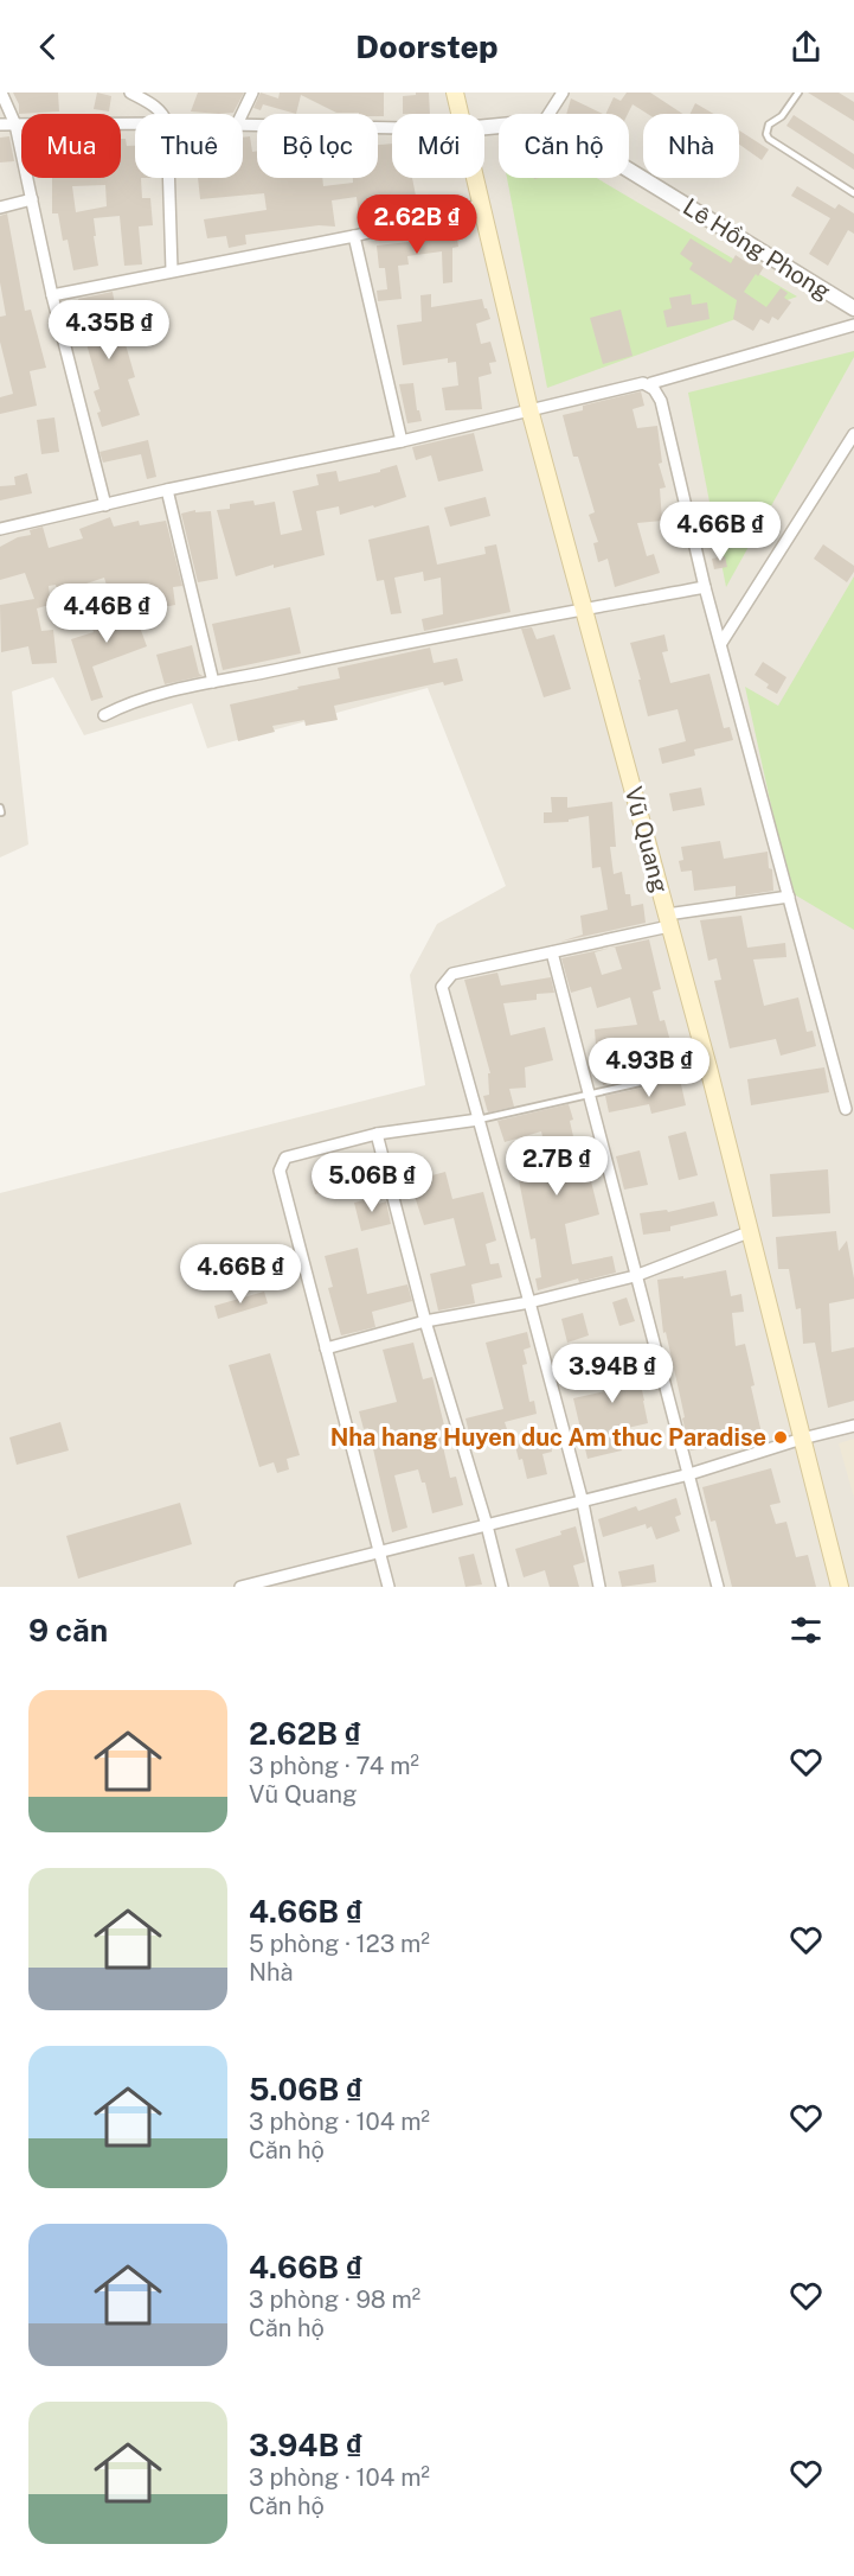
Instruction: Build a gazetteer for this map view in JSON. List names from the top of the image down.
{
  "streets": {
    "main road": ["Vũ Quang"],
    "street": ["Lê Hồng Phong"]
  },
  "places": ["Nha hang Huyen duc Am thuc Paradise"],
  "page": {
    "header": "Doorstep",
    "chip": [
      "Mua",
      "Thuê",
      "Bộ lọc",
      "Mới",
      "Căn hộ",
      "Nhà"
    ],
    "price": [
      "2.62B ₫",
      "4.35B ₫",
      "4.66B ₫",
      "4.46B ₫",
      "4.93B ₫",
      "2.7B ₫",
      "5.06B ₫",
      "4.66B ₫",
      "3.94B ₫"
    ],
    "heading": "9 căn",
    "list": [
      {
        "name": "2.62B ₫",
        "note": "3 phòng · 74 m² · Vũ Quang"
      },
      {
        "name": "4.66B ₫",
        "note": "5 phòng · 123 m² · Nhà"
      },
      {
        "name": "5.06B ₫",
        "note": "3 phòng · 104 m² · Căn hộ"
      },
      {
        "name": "4.66B ₫",
        "note": "3 phòng · 98 m² · Căn hộ"
      },
      {
        "name": "3.94B ₫",
        "note": "3 phòng · 104 m² · Căn hộ"
      }
    ]
  }
}
